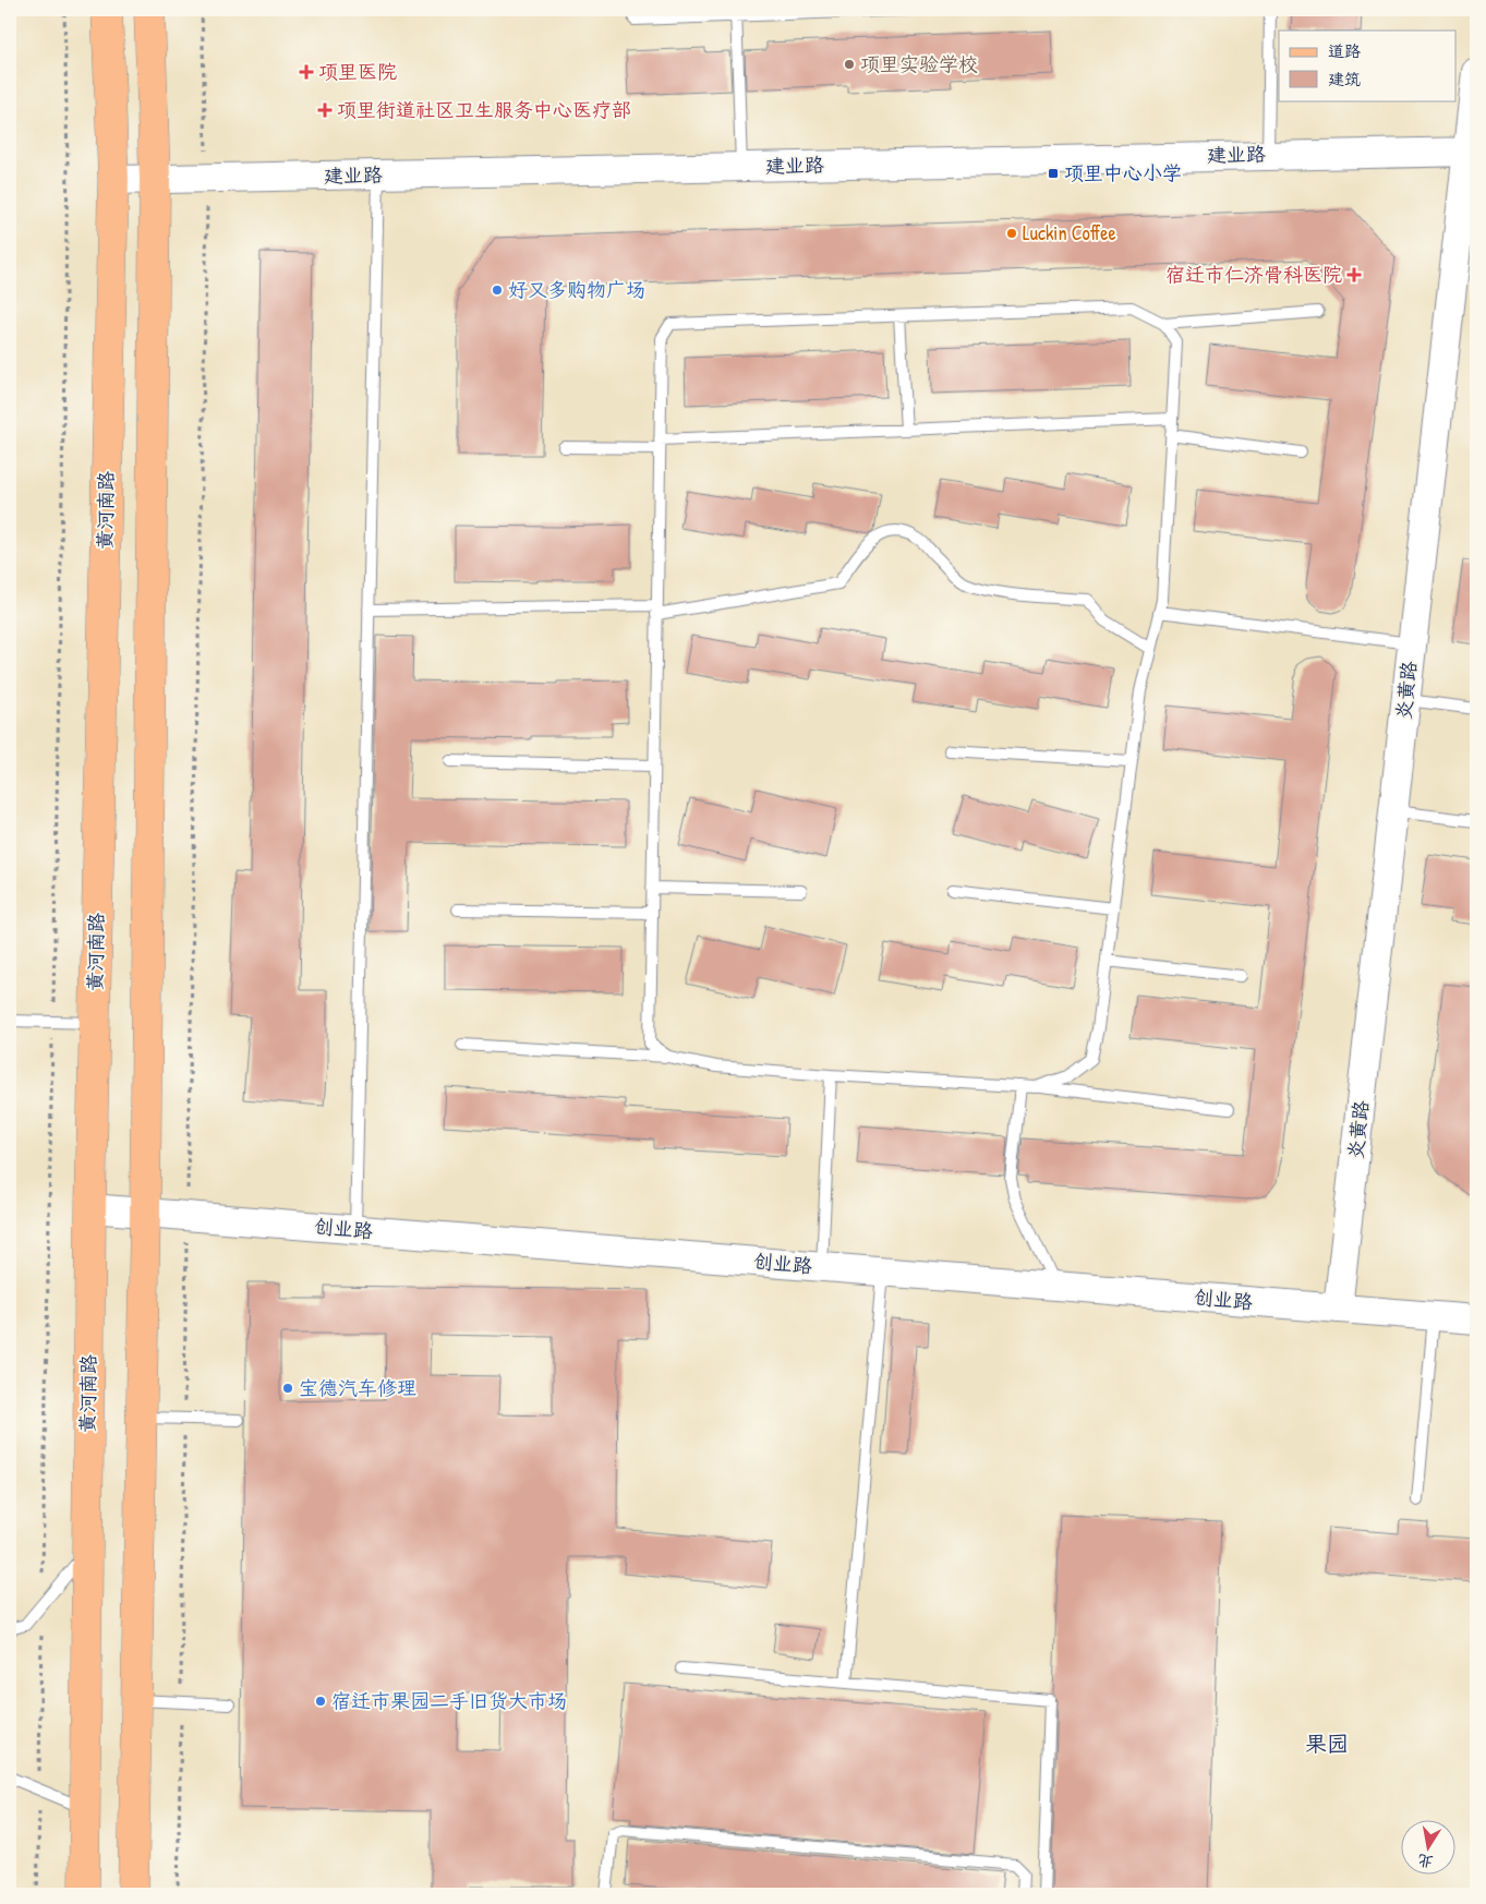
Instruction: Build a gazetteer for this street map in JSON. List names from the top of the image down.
{
  "streets": {
    "main road": ["黄河南路"],
    "street": ["建业路", "炎黄路", "创业路"]
  },
  "crossings": [
    ["建业路", "黄河南路"],
    ["建业路", "炎黄路"],
    ["黄河南路", "创业路"],
    ["炎黄路", "创业路"]
  ],
  "districts": ["果园"],
  "places": {
    "other": [
      "项里实验学校",
      "Luckin Coffee",
      "好又多购物广场",
      "宝德汽车修理",
      "宿迁市果园二手旧货大市场"
    ],
    "health": ["项里医院", "项里街道社区卫生服务中心医疗部", "宿迁市仁济骨科医院"],
    "transit": ["项里中心小学"]
  },
  "legend": ["道路", "建筑"],
  "north": "bottom"
}
